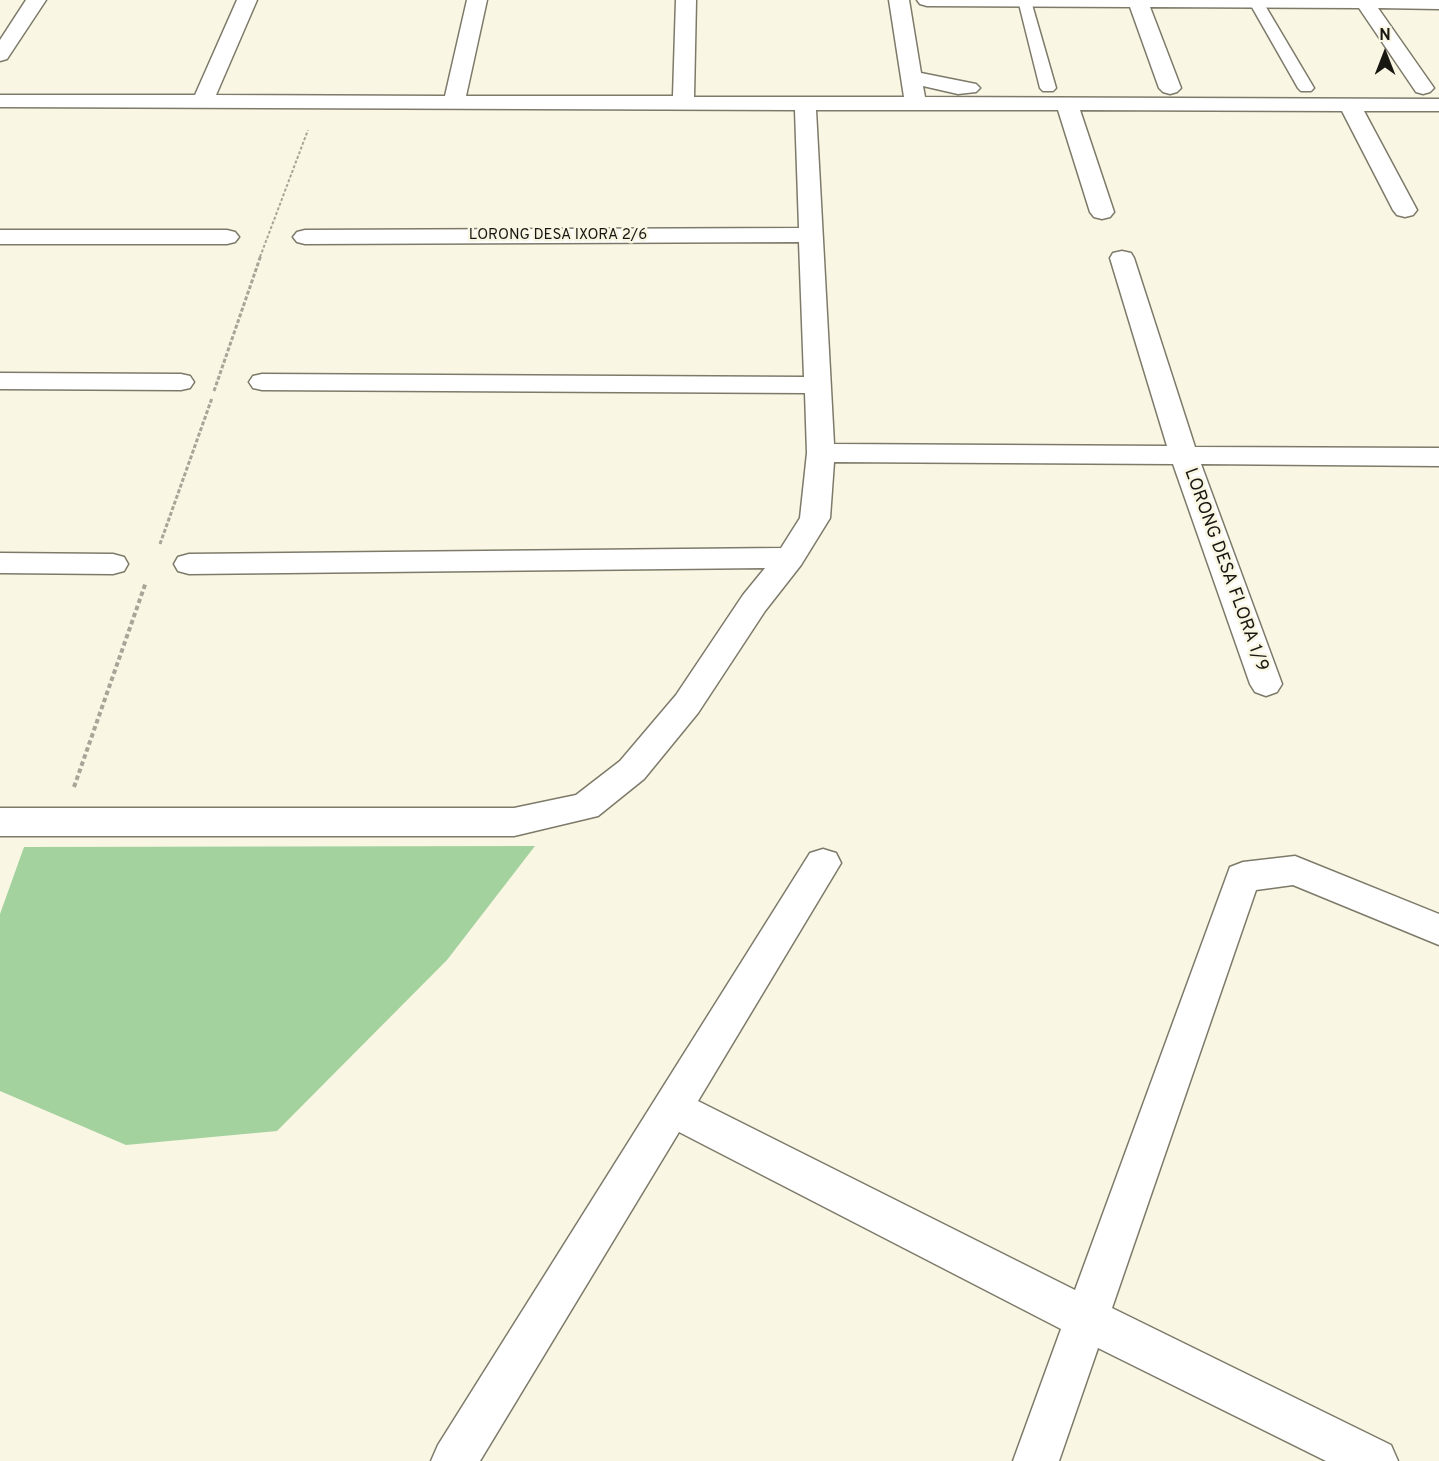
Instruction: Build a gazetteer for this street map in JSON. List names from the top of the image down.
{
  "streets": {
    "street": ["LORONG DESA IXORA 2/6", "LORONG DESA FLORA 1/9"]
  },
  "north": "top"
}
